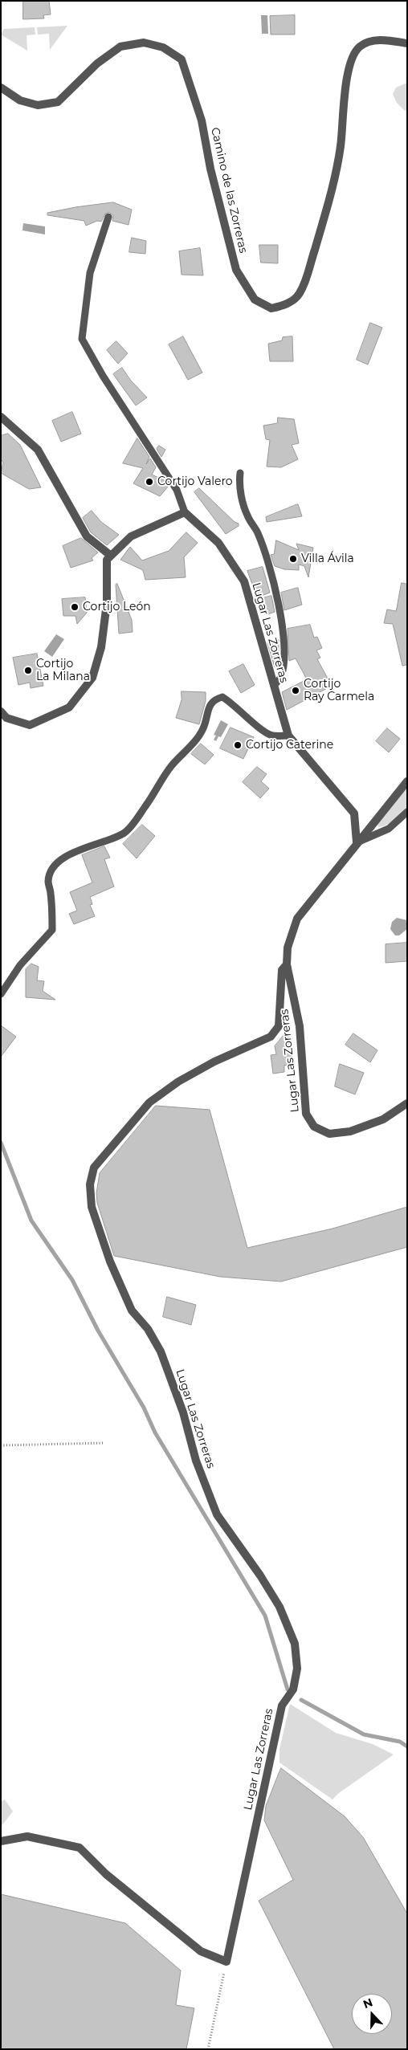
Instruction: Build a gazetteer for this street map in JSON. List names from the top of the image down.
{
  "streets": {
    "street": ["Camino de las Zorreras", "Lugar Las Zorreras"]
  },
  "places": [
    "Cortijo Valero",
    "Villa Ávila",
    "Cortijo León",
    "Cortijo La Milana",
    "Cortijo Ray Carmela",
    "Cortijo Caterine"
  ],
  "north": "top"
}
